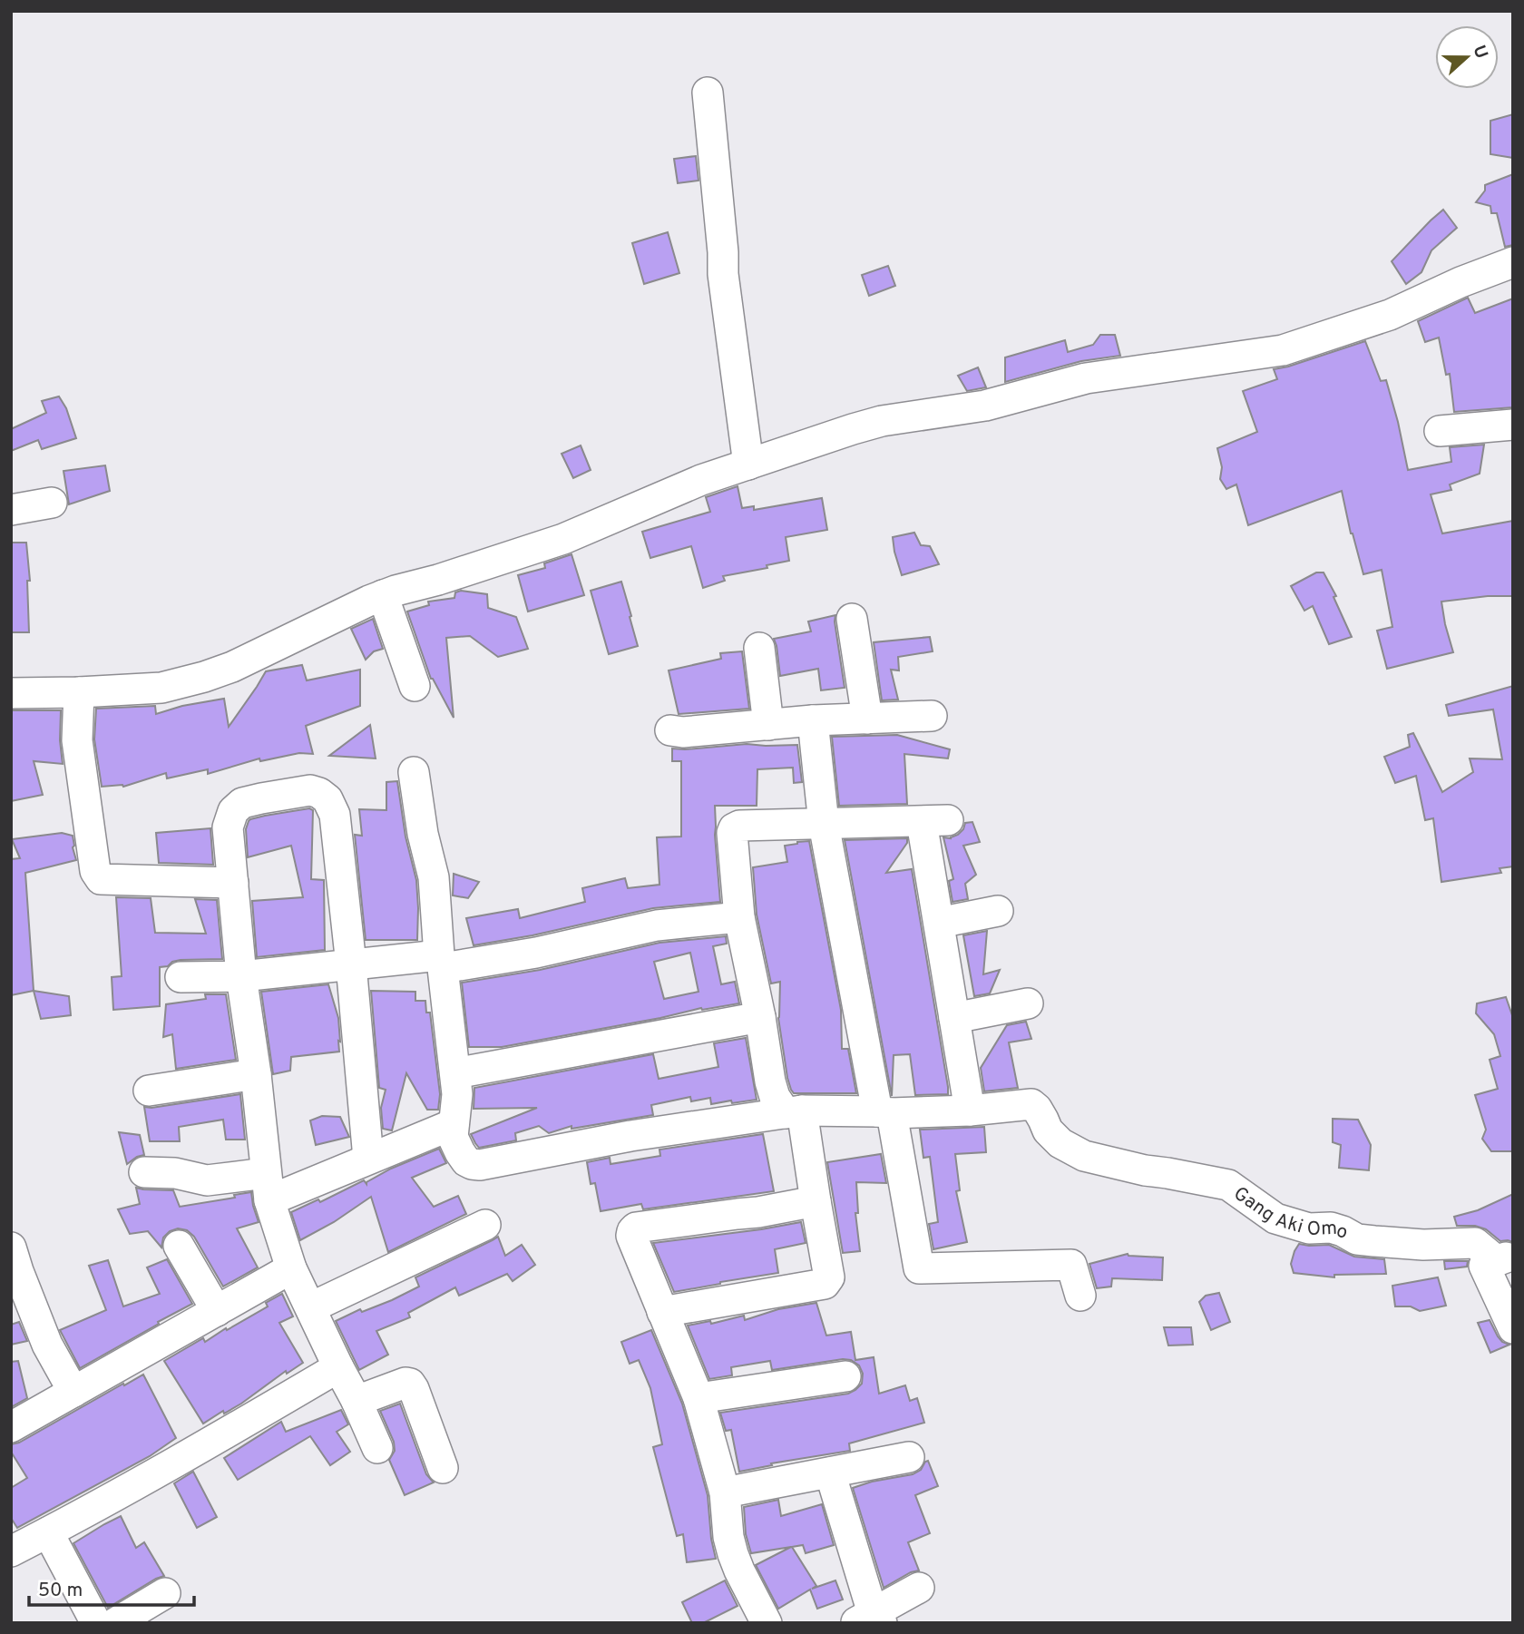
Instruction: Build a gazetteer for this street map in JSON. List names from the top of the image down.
{
  "streets": {
    "street": ["Gang Aki Omo"]
  },
  "scale_bar": "50 m",
  "north": "right"
}
